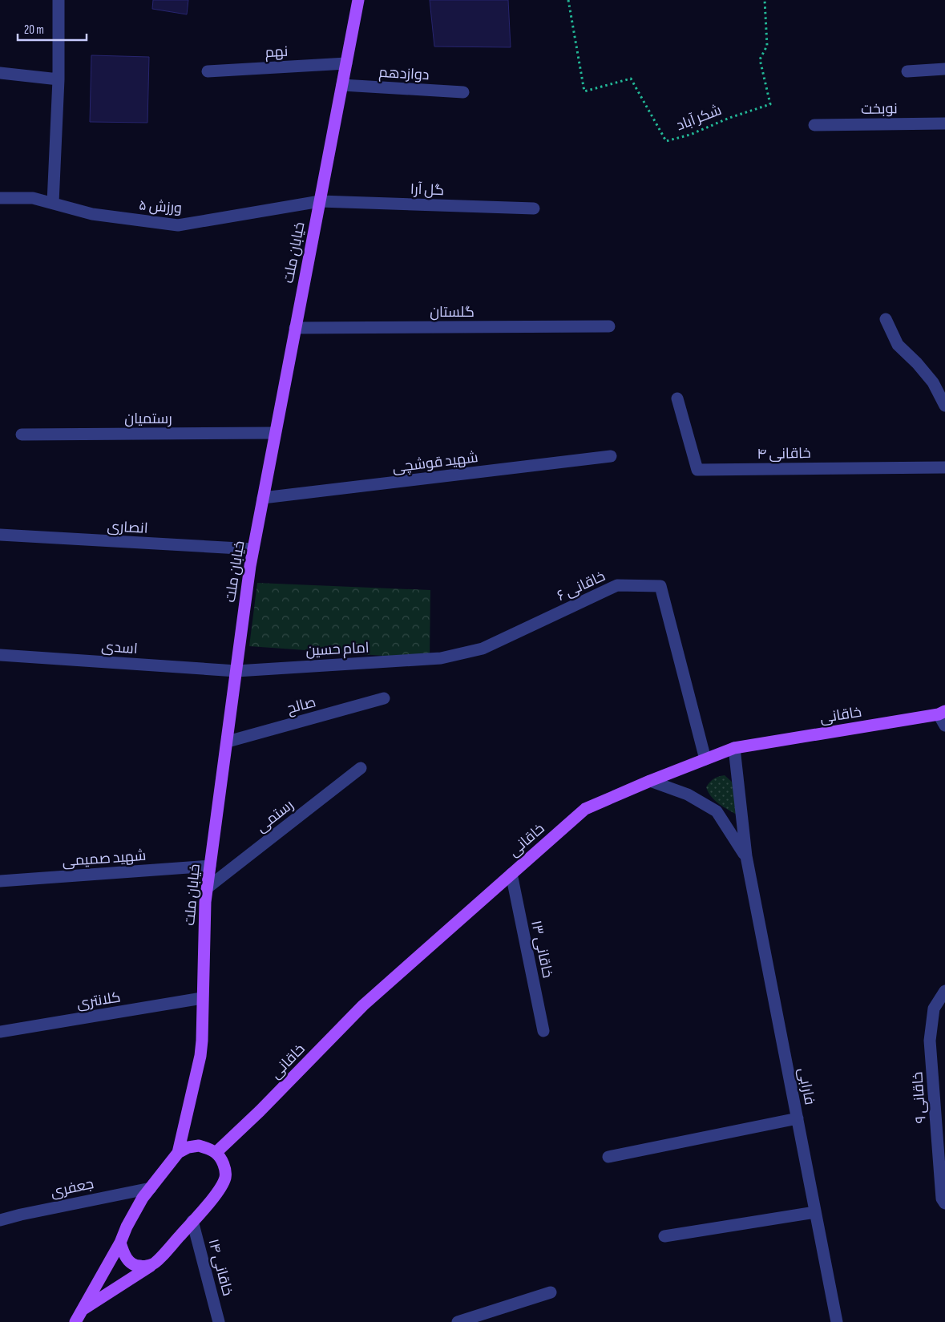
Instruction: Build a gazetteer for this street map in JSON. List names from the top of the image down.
{
  "streets": {
    "main road": ["خیابان ملت", "خاقانی"],
    "street": [
      "نهم",
      "دوازدهم",
      "نوبخت",
      "گل آرا",
      "ورزش ۵",
      "گلستان",
      "رستمیان",
      "خاقانی ۴",
      "شهید قوشچی",
      "انصاری",
      "خاقانی ۶",
      "اسدی",
      "امام حسین",
      "صالح",
      "رستمی",
      "شهید صمیمی",
      "خاقانی ۱۳",
      "کلانتری",
      "فارابی",
      "خاقانی ٩",
      "جعفری",
      "خاقانی ۱۴"
    ],
    "path": ["شکر آباد"]
  },
  "crossings": [
    ["نهم", "خیابان ملت"],
    ["دوازدهم", "خیابان ملت"],
    ["گل آرا", "ورزش ۵"],
    ["گل آرا", "خیابان ملت"],
    ["ورزش ۵", "خیابان ملت"],
    ["خیابان ملت", "گلستان"],
    ["خیابان ملت", "رستمیان"],
    ["خیابان ملت", "شهید قوشچی"],
    ["خیابان ملت", "انصاری"],
    ["خیابان ملت", "اسدی"],
    ["خیابان ملت", "امام حسین"],
    ["خیابان ملت", "صالح"],
    ["خیابان ملت", "رستمی"],
    ["خیابان ملت", "شهید صمیمی"],
    ["خیابان ملت", "کلانتری"],
    ["خاقانی ۶", "امام حسین"],
    ["خاقانی ۶", "خاقانی"],
    ["اسدی", "امام حسین"],
    ["خاقانی", "خاقانی ۱۳"],
    ["خاقانی", "فارابی"]
  ],
  "scale_bar": "20 m"
}
